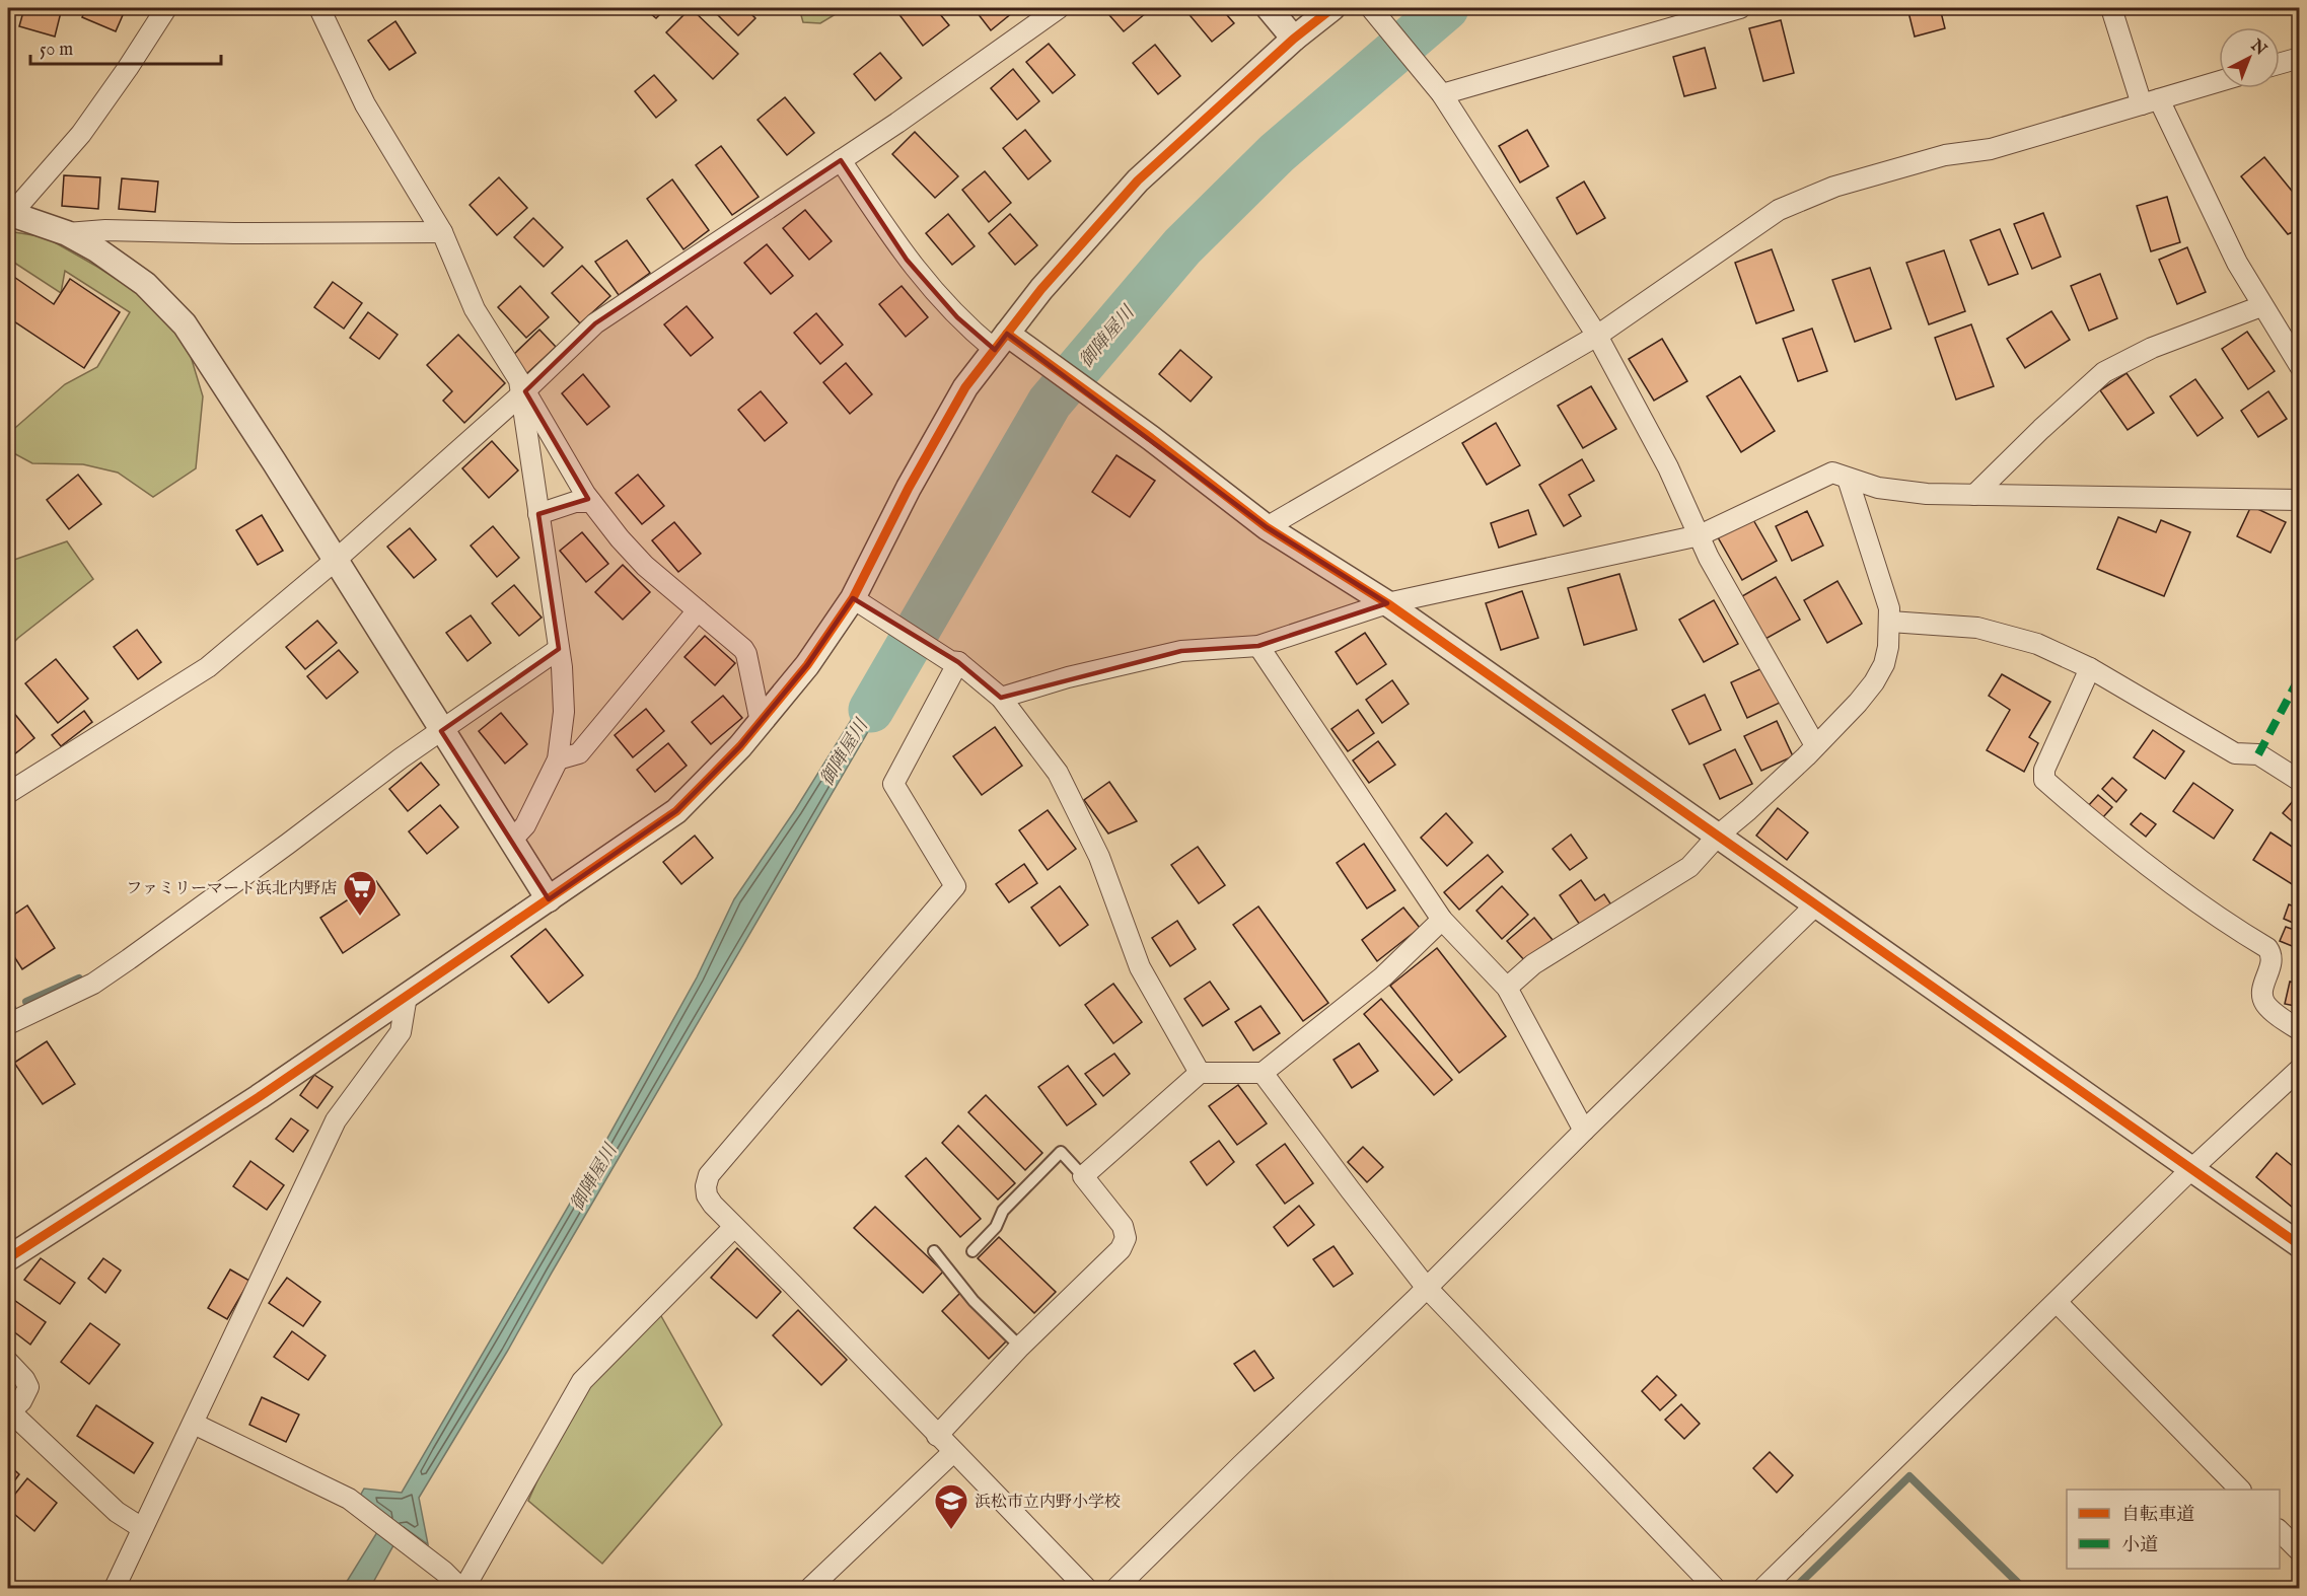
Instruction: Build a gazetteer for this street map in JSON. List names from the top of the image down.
{
  "water": ["御陣屋川"],
  "places": {
    "supermarket": ["ファミリーマート浜北内野店"],
    "school or university": ["浜松市立内野小学校"]
  },
  "legend": ["自転車道", "小道"],
  "scale_bar": "50 m",
  "north": "top right"
}
